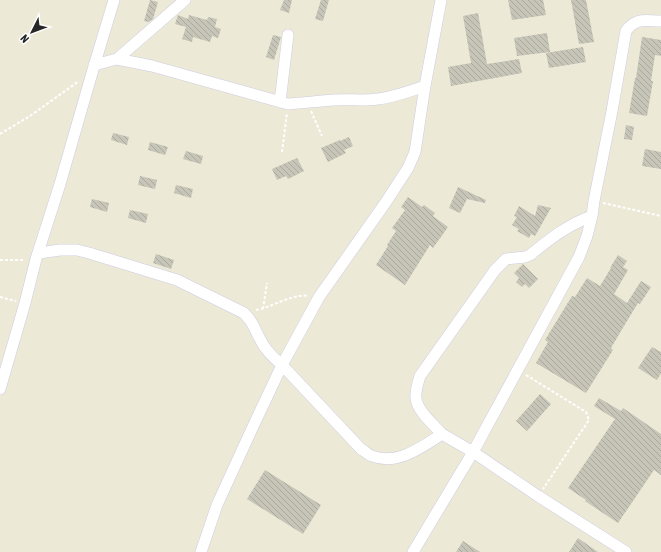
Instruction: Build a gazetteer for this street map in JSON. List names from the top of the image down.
{
  "north": "bottom left"
}
